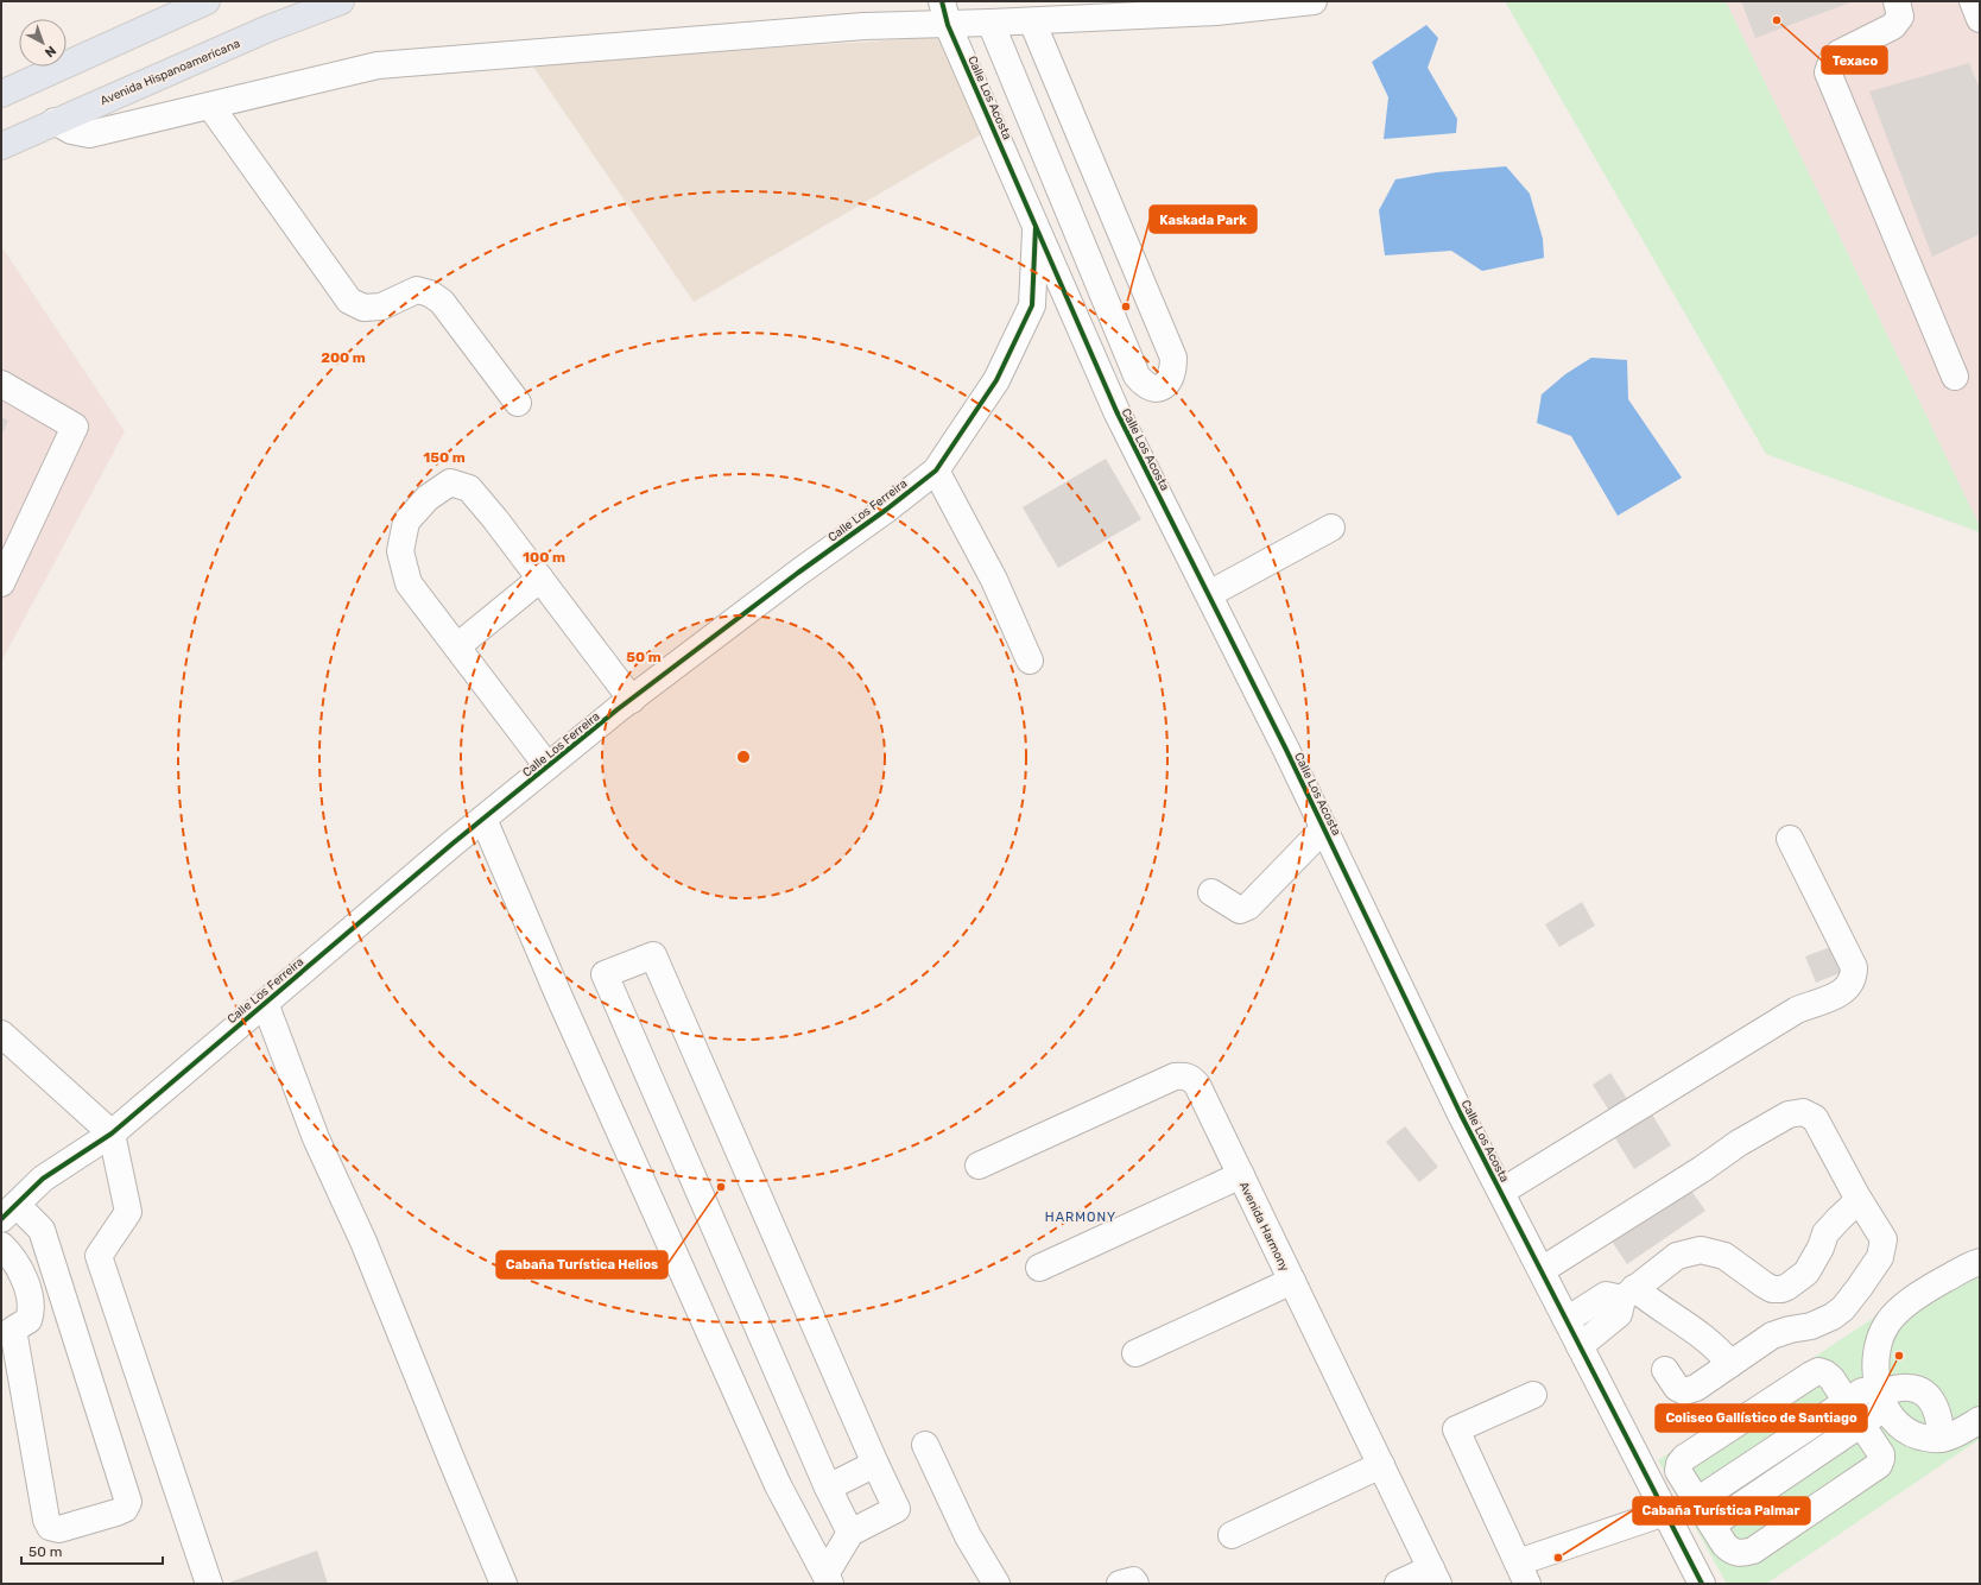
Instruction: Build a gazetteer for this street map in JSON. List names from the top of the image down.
{
  "streets": {
    "main road": ["Avenida Hispanoamericana"],
    "street": ["Calle Los Acosta", "Calle Los Ferreira", "Avenida Harmony"]
  },
  "crossings": [
    ["Calle Los Acosta", "Calle Los Ferreira"]
  ],
  "districts": ["HARMONY"],
  "places": [
    "Texaco",
    "Kaskada Park",
    "Cabaña Turística Helios",
    "Coliseo Gallístico de Santiago",
    "Cabaña Turística Palmar"
  ],
  "scale_bar": "50 m",
  "north": "bottom right",
  "rings": [
    "200 m",
    "150 m",
    "100 m",
    "50 m"
  ]
}
